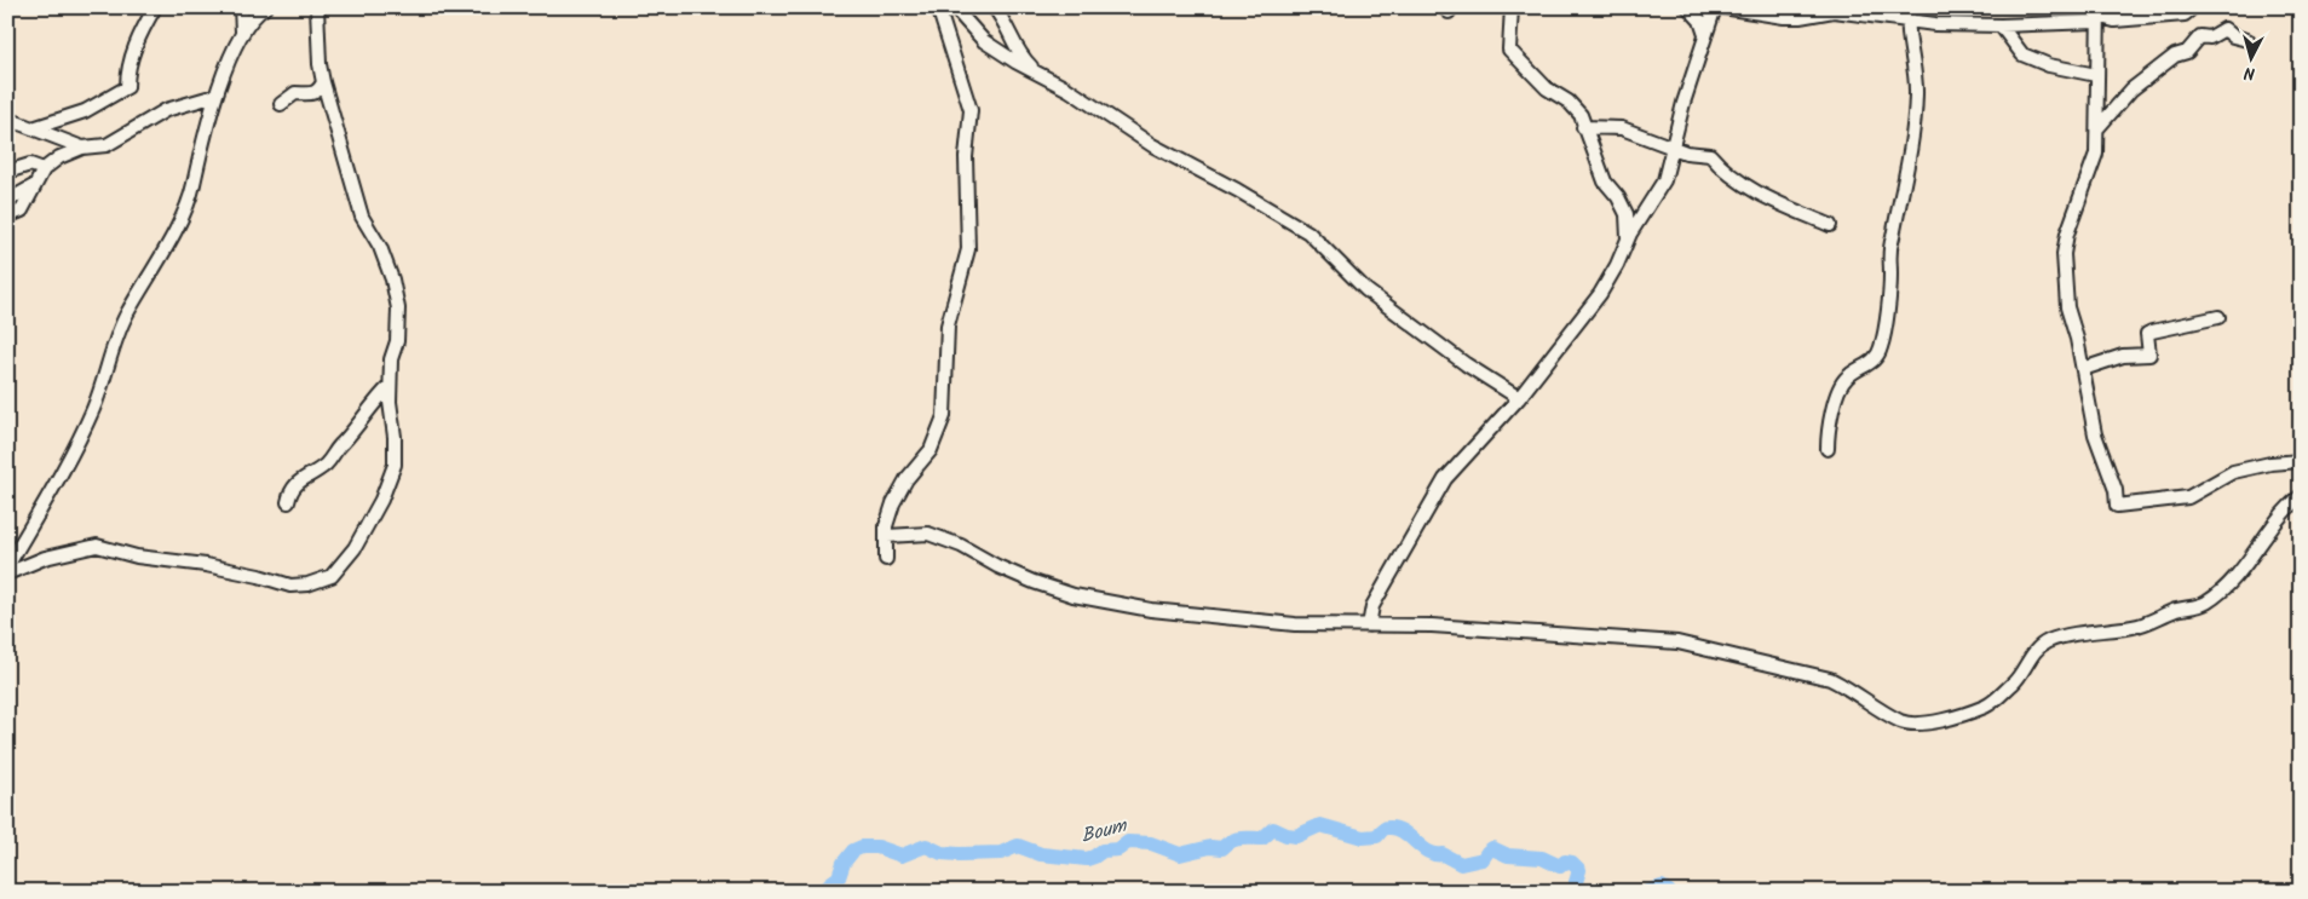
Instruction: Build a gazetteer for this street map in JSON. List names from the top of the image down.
{
  "water": ["Boum"],
  "north": "bottom"
}
